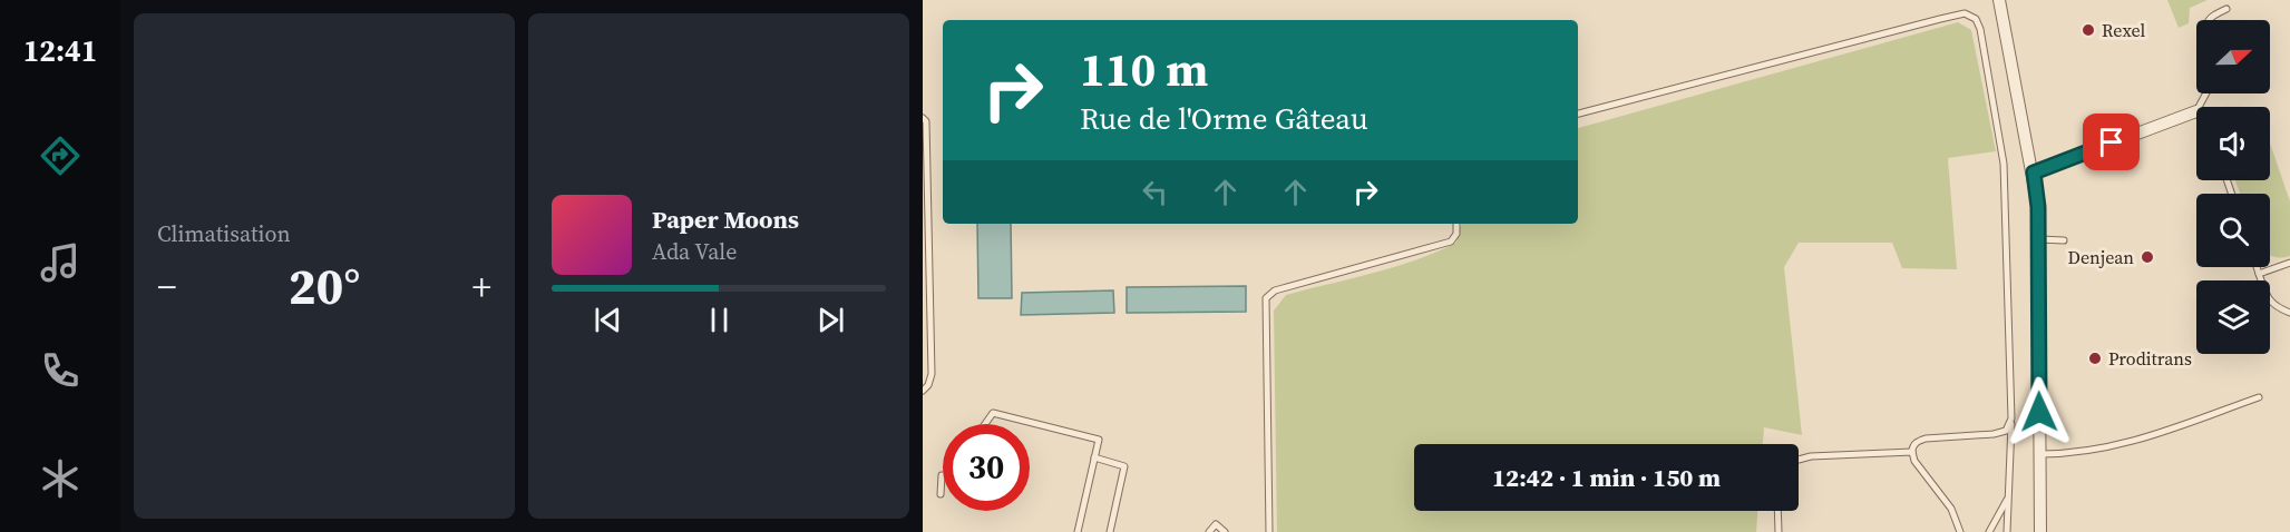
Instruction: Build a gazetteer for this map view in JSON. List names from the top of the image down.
{
  "places": ["Rexel", "Denjean", "Proditrans"],
  "north": "right",
  "page": {
    "tabs": "12:41",
    "tile": "Climatisation",
    "turn": ["110 m", "Rue de l'Orme Gâteau"],
    "song": ["Paper Moons", "Ada Vale"],
    "heat": ["−", "20°", "+"],
    "limit": "30",
    "trip": "12:42 · 1 min · 150 m"
  }
}
